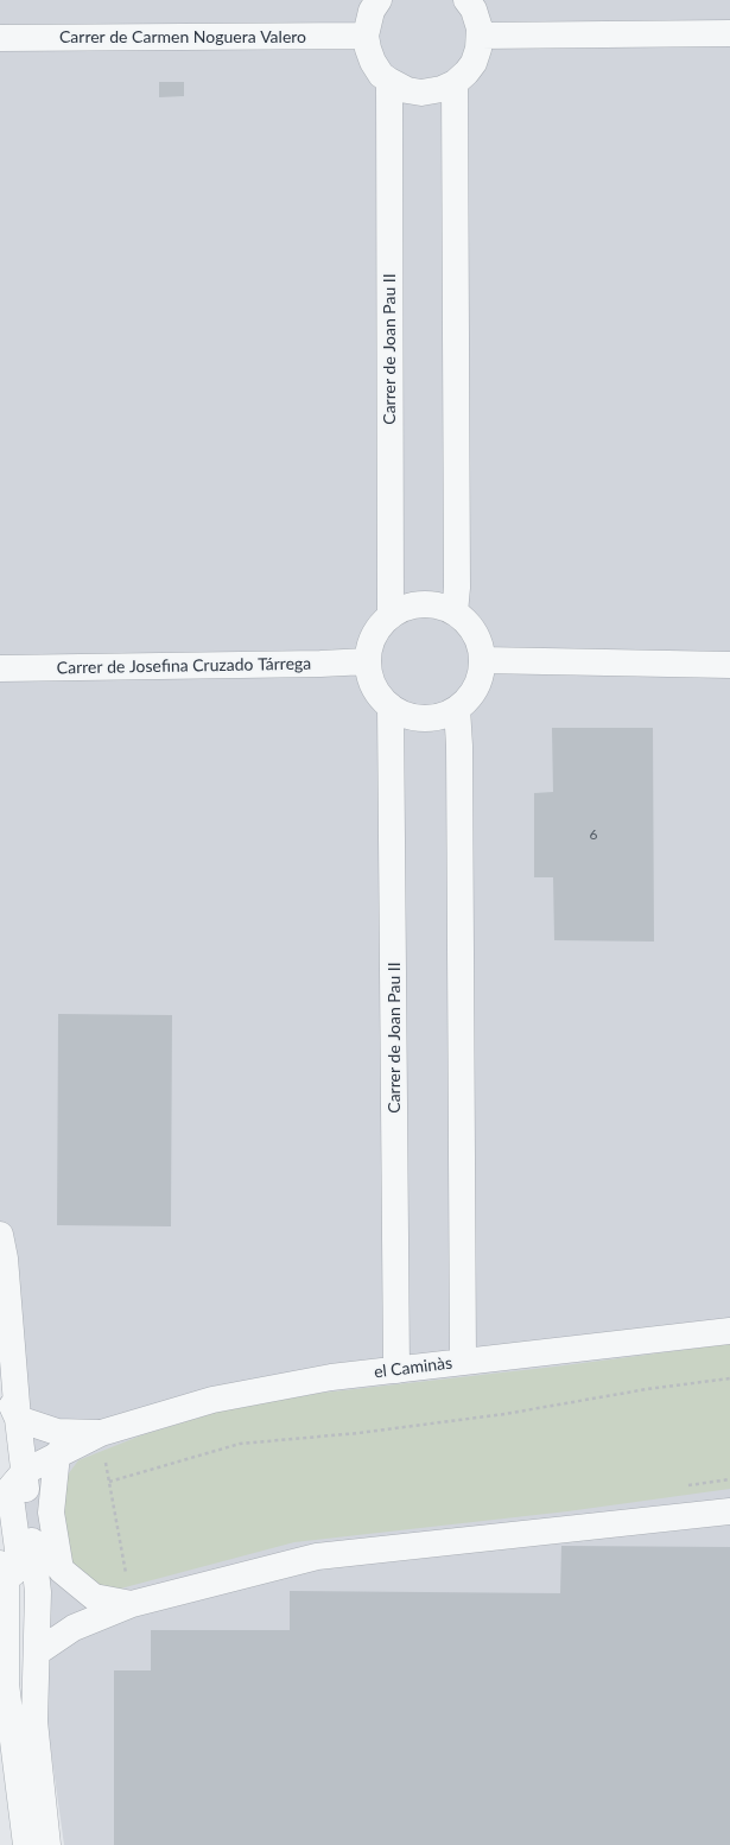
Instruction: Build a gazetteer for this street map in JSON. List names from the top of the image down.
{
  "streets": {
    "street": [
      "Carrer de Carmen Noguera Valero",
      "Carrer de Joan Pau II",
      "Carrer de Josefina Cruzado Tárrega",
      "el Caminàs"
    ]
  },
  "crossings": [
    ["Carrer de Joan Pau II", "Carrer de Josefina Cruzado Tárrega"],
    ["Carrer de Joan Pau II", "el Caminàs"]
  ],
  "house_numbers": ["6"]
}
